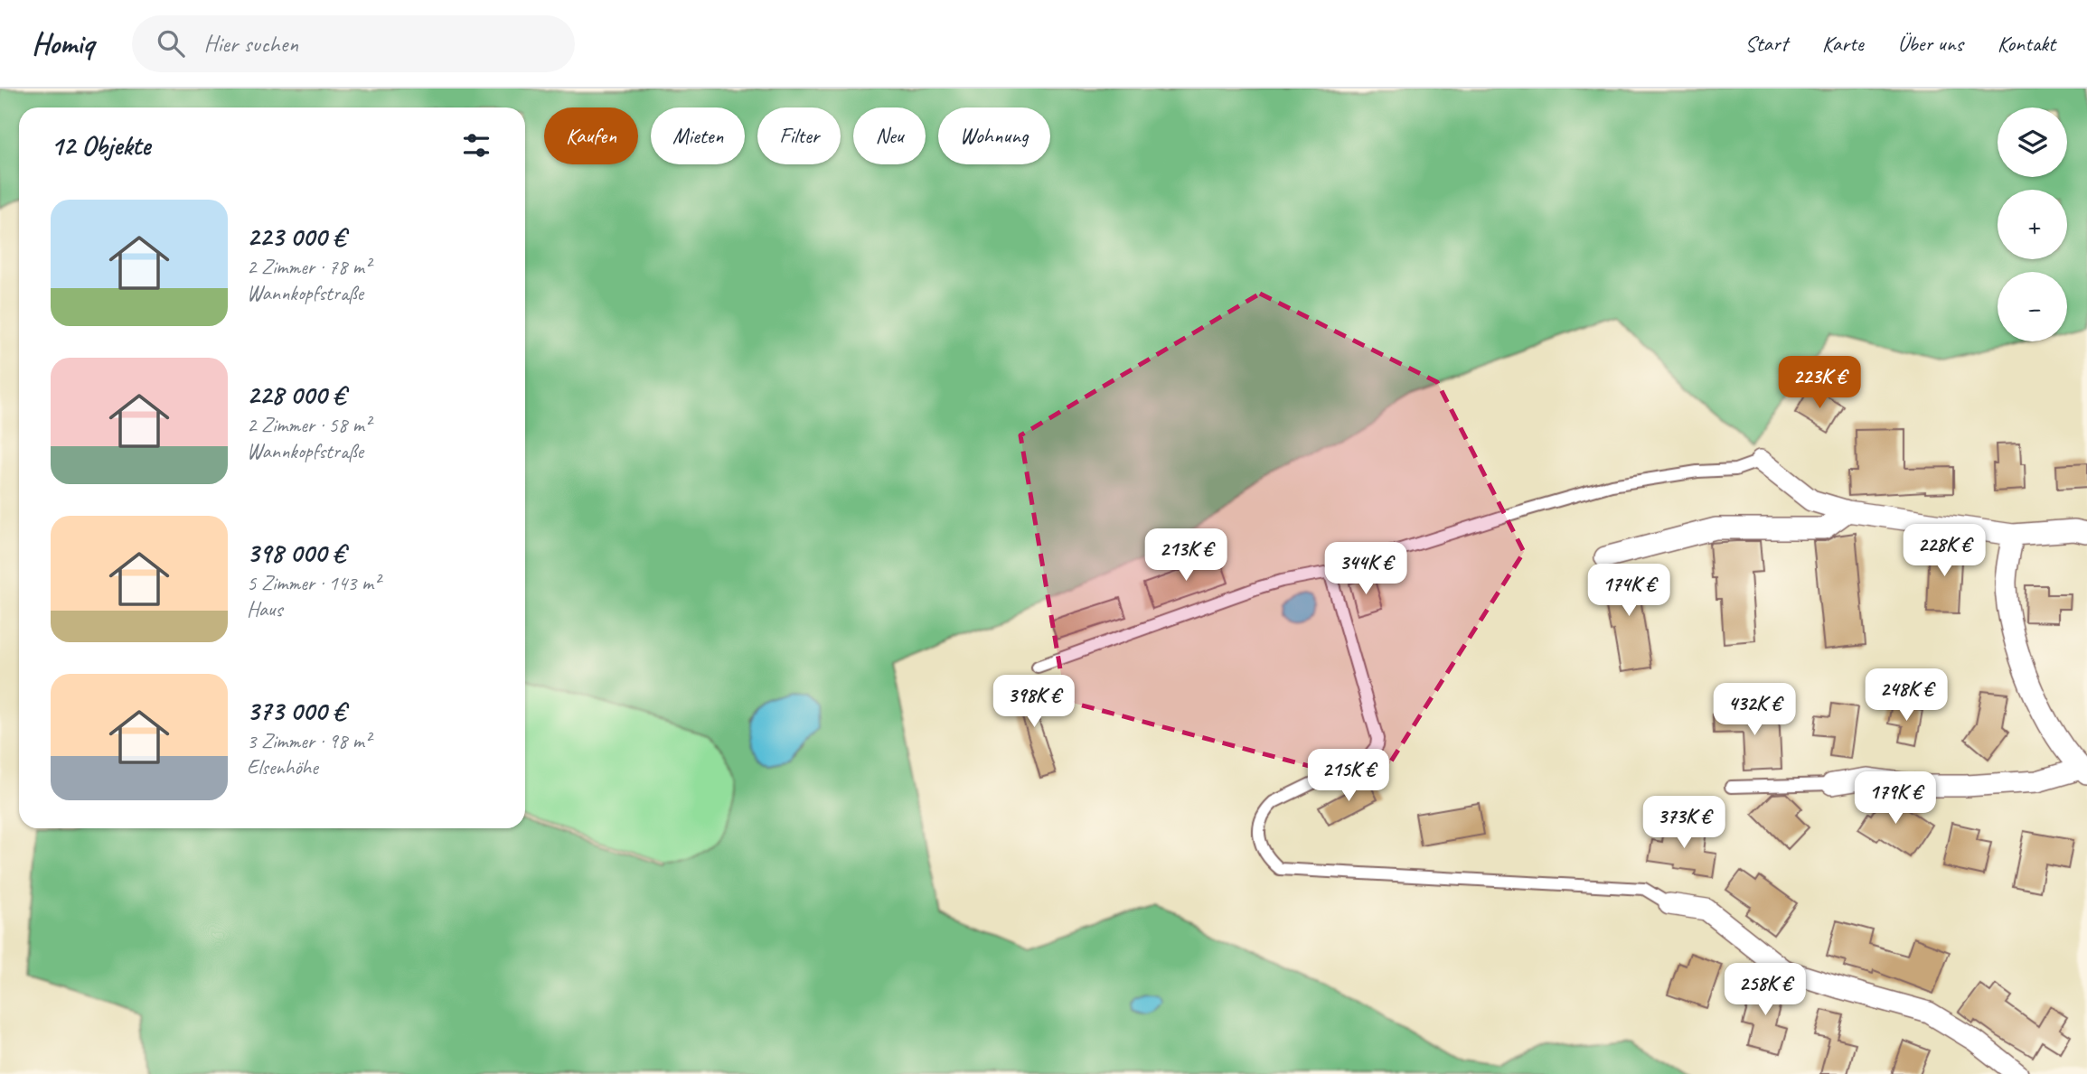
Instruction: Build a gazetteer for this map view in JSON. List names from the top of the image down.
{
  "page": {
    "header": "Homiq",
    "search": "Hier suchen",
    "nav": [
      "Start",
      "Karte",
      "Über uns",
      "Kontakt"
    ],
    "map_buttons": ["+", "−"],
    "chip": [
      "Kaufen",
      "Mieten",
      "Filter",
      "Neu",
      "Wohnung"
    ],
    "heading": "12 Objekte",
    "list": [
      {
        "name": "223 000 €",
        "note": "2 Zimmer · 78 m² · Wannkopfstraße"
      },
      {
        "name": "228 000 €",
        "note": "2 Zimmer · 58 m² · Wannkopfstraße"
      },
      {
        "name": "398 000 €",
        "note": "5 Zimmer · 143 m² · Haus"
      },
      {
        "name": "373 000 €",
        "note": "3 Zimmer · 98 m² · Elsenhöhe"
      }
    ],
    "price": [
      "223K €",
      "228K €",
      "213K €",
      "344K €",
      "174K €",
      "248K €",
      "398K €",
      "432K €",
      "215K €",
      "179K €",
      "373K €",
      "258K €"
    ]
  }
}
